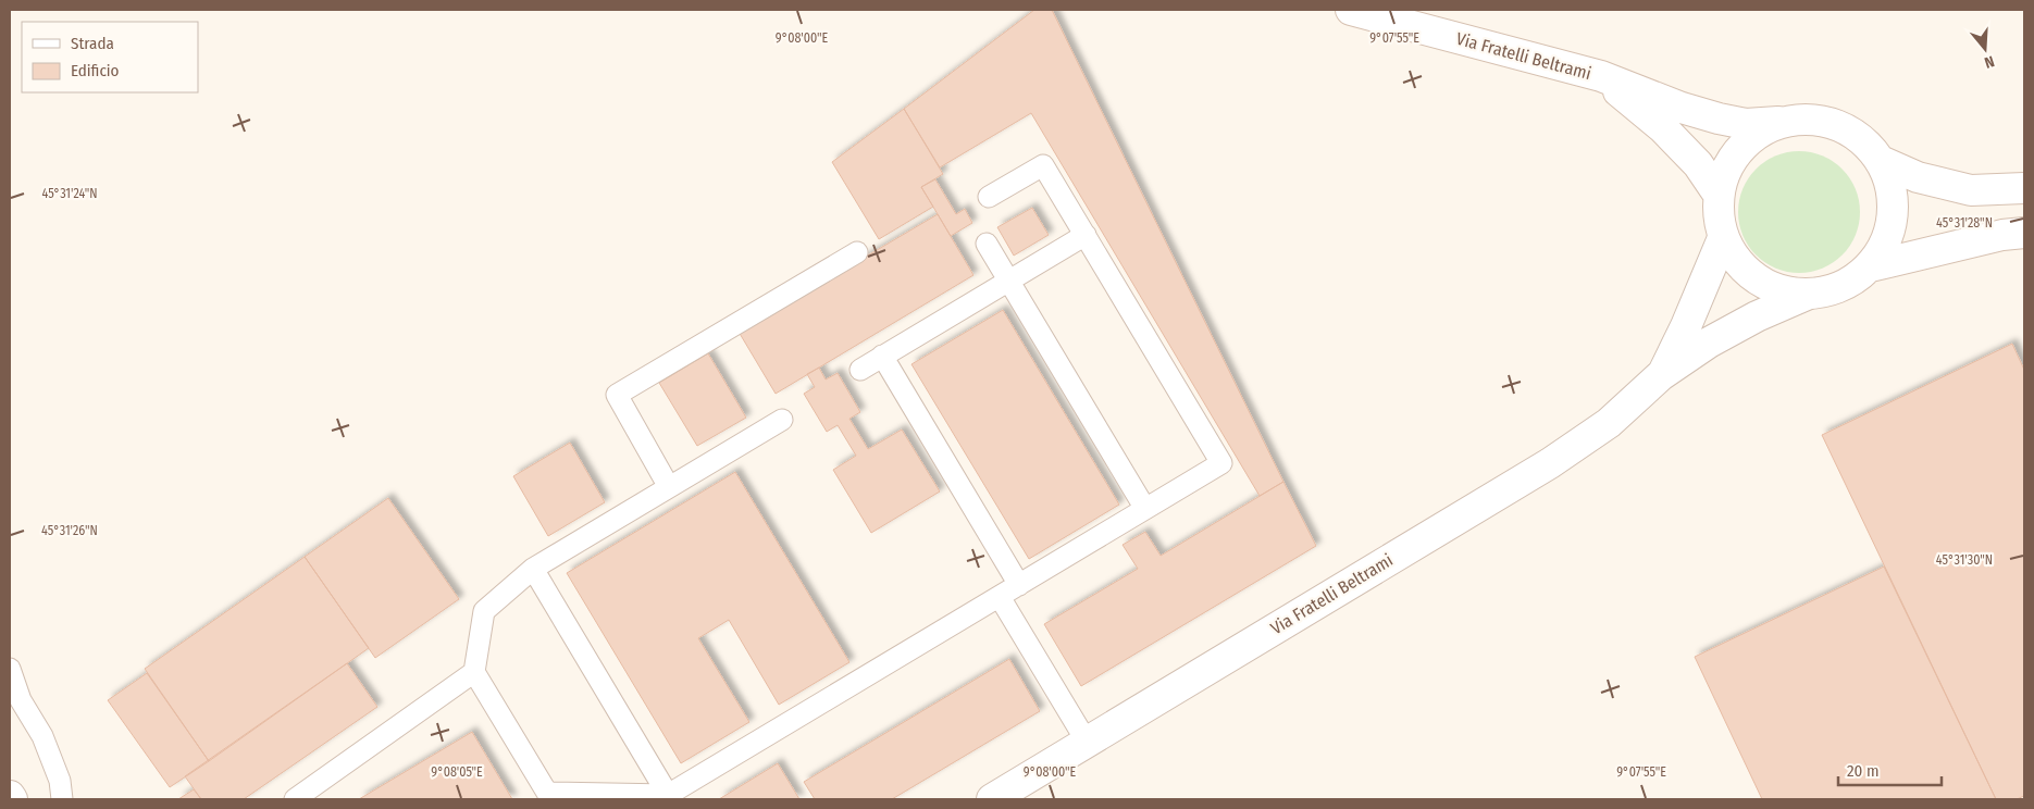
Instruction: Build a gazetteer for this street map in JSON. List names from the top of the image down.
{
  "streets": {
    "street": ["Via Fratelli Beltrami"]
  },
  "legend": ["Strada", "Edificio"],
  "scale_bar": "20 m",
  "north": "bottom",
  "coordinates": [
    "9°08'00\"E",
    "9°07'55\"E",
    "45°31'24\"N",
    "45°31'28\"N",
    "45°31'26\"N",
    "45°31'30\"N",
    "9°08'05\"E"
  ]
}
